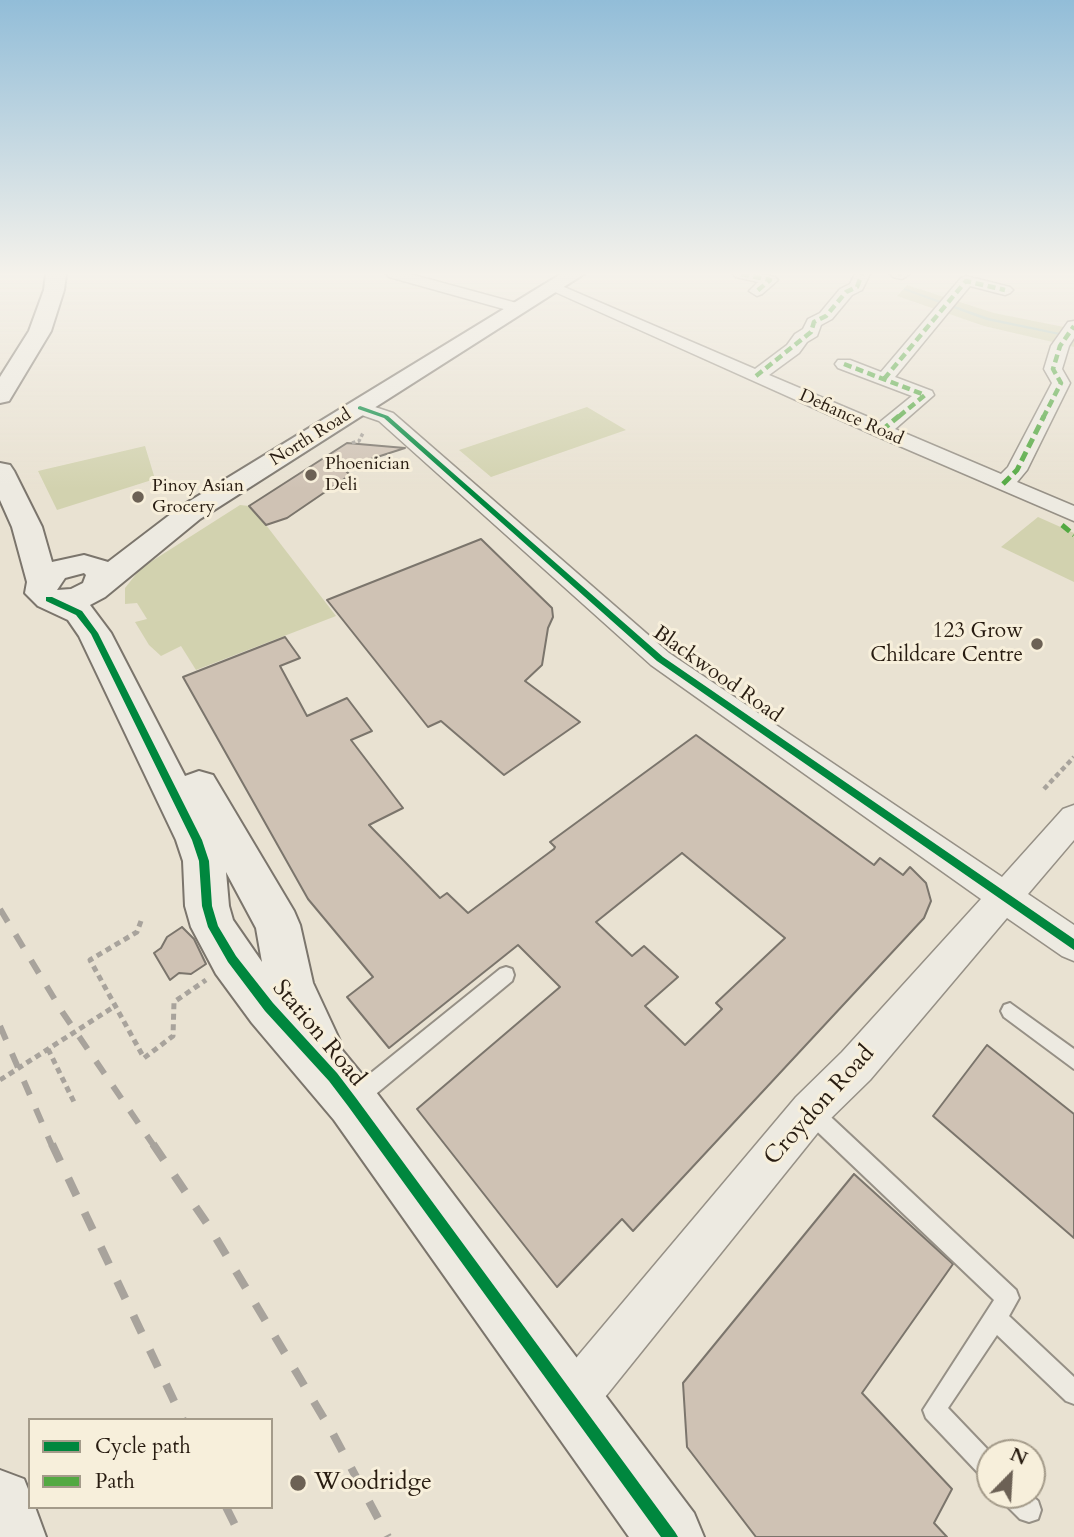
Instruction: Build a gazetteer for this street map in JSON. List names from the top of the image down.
{
  "streets": {
    "street": [
      "Defiance Road",
      "North Road",
      "Blackwood Road",
      "Station Road",
      "Croydon Road"
    ]
  },
  "crossings": [
    ["North Road", "Blackwood Road"],
    ["North Road", "Station Road"],
    ["Blackwood Road", "Croydon Road"],
    ["Station Road", "Croydon Road"]
  ],
  "places": [
    "Phoenician Deli",
    "Pinoy Asian Grocery",
    "123 Grow Childcare Centre",
    "Woodridge"
  ],
  "legend": ["Cycle path", "Path"],
  "north": "top right"
}
